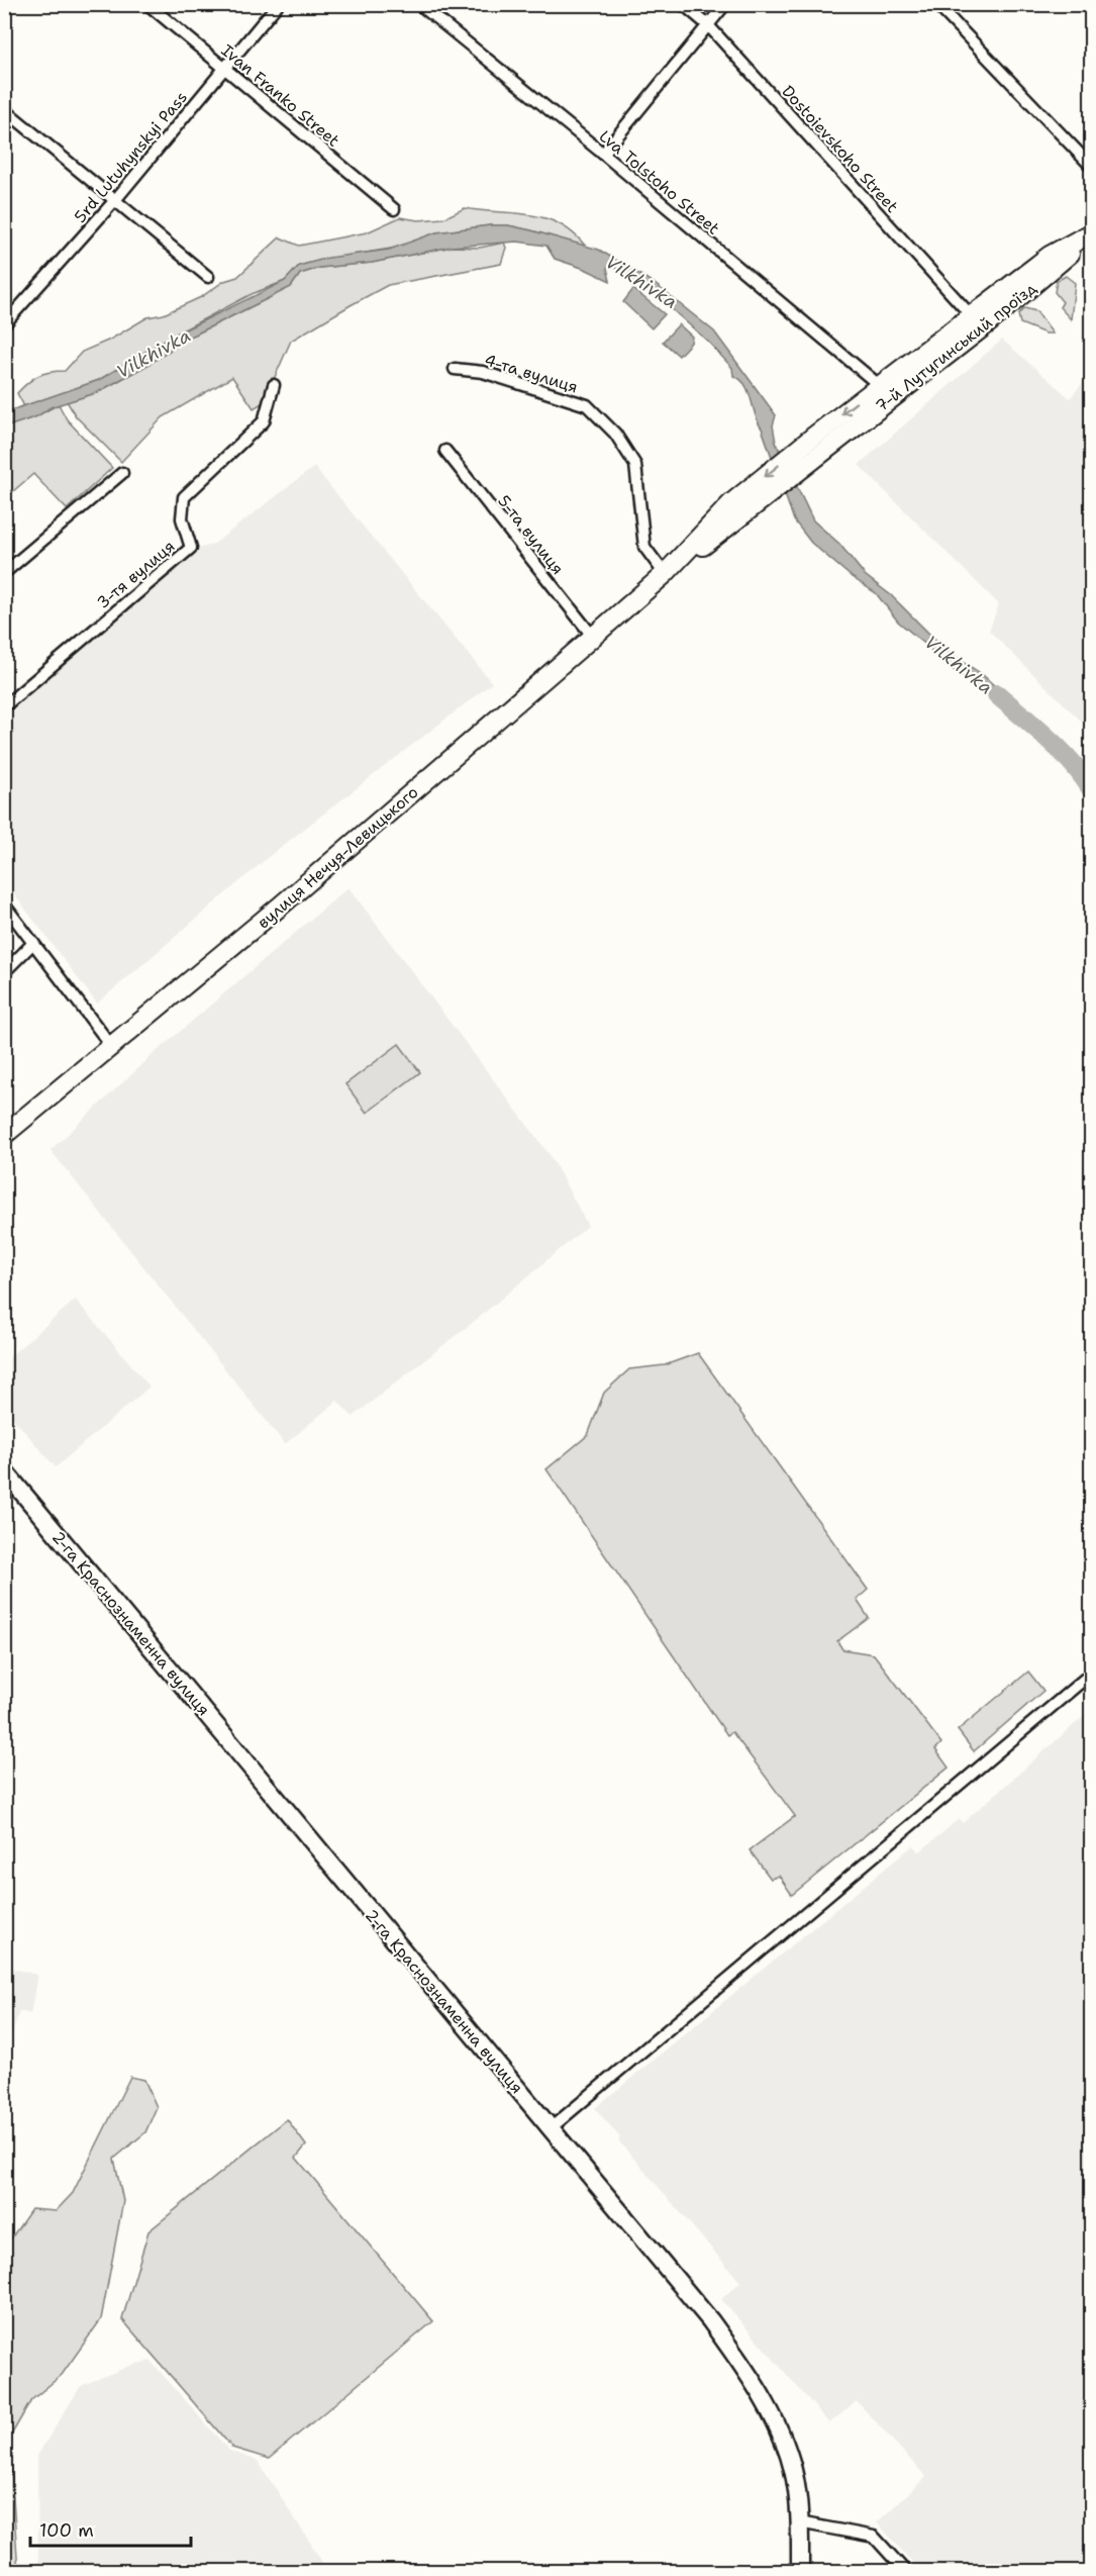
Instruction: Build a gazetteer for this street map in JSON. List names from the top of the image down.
{
  "streets": {
    "main road": ["7-й Лутугинський проїзд", "вулиця Нечуя-Левицького"],
    "street": [
      "Ivan Franko Street",
      "Dostoievskoho Street",
      "5rd Lutuhynskyi Pass",
      "Lva Tolstoho Street",
      "4-та вулиця",
      "5-та вулиця",
      "3-тя вулиця",
      "2-га Краснознаменна вулиця"
    ]
  },
  "crossings": [
    ["Ivan Franko Street", "5rd Lutuhynskyi Pass"],
    ["Dostoievskoho Street", "7-й Лутугинський проїзд"],
    ["Lva Tolstoho Street", "7-й Лутугинський проїзд"],
    ["7-й Лутугинський проїзд", "вулиця Нечуя-Левицького"],
    ["4-та вулиця", "вулиця Нечуя-Левицького"],
    ["5-та вулиця", "вулиця Нечуя-Левицького"]
  ],
  "water": ["Vilkhivka"],
  "scale_bar": "100 m"
}
